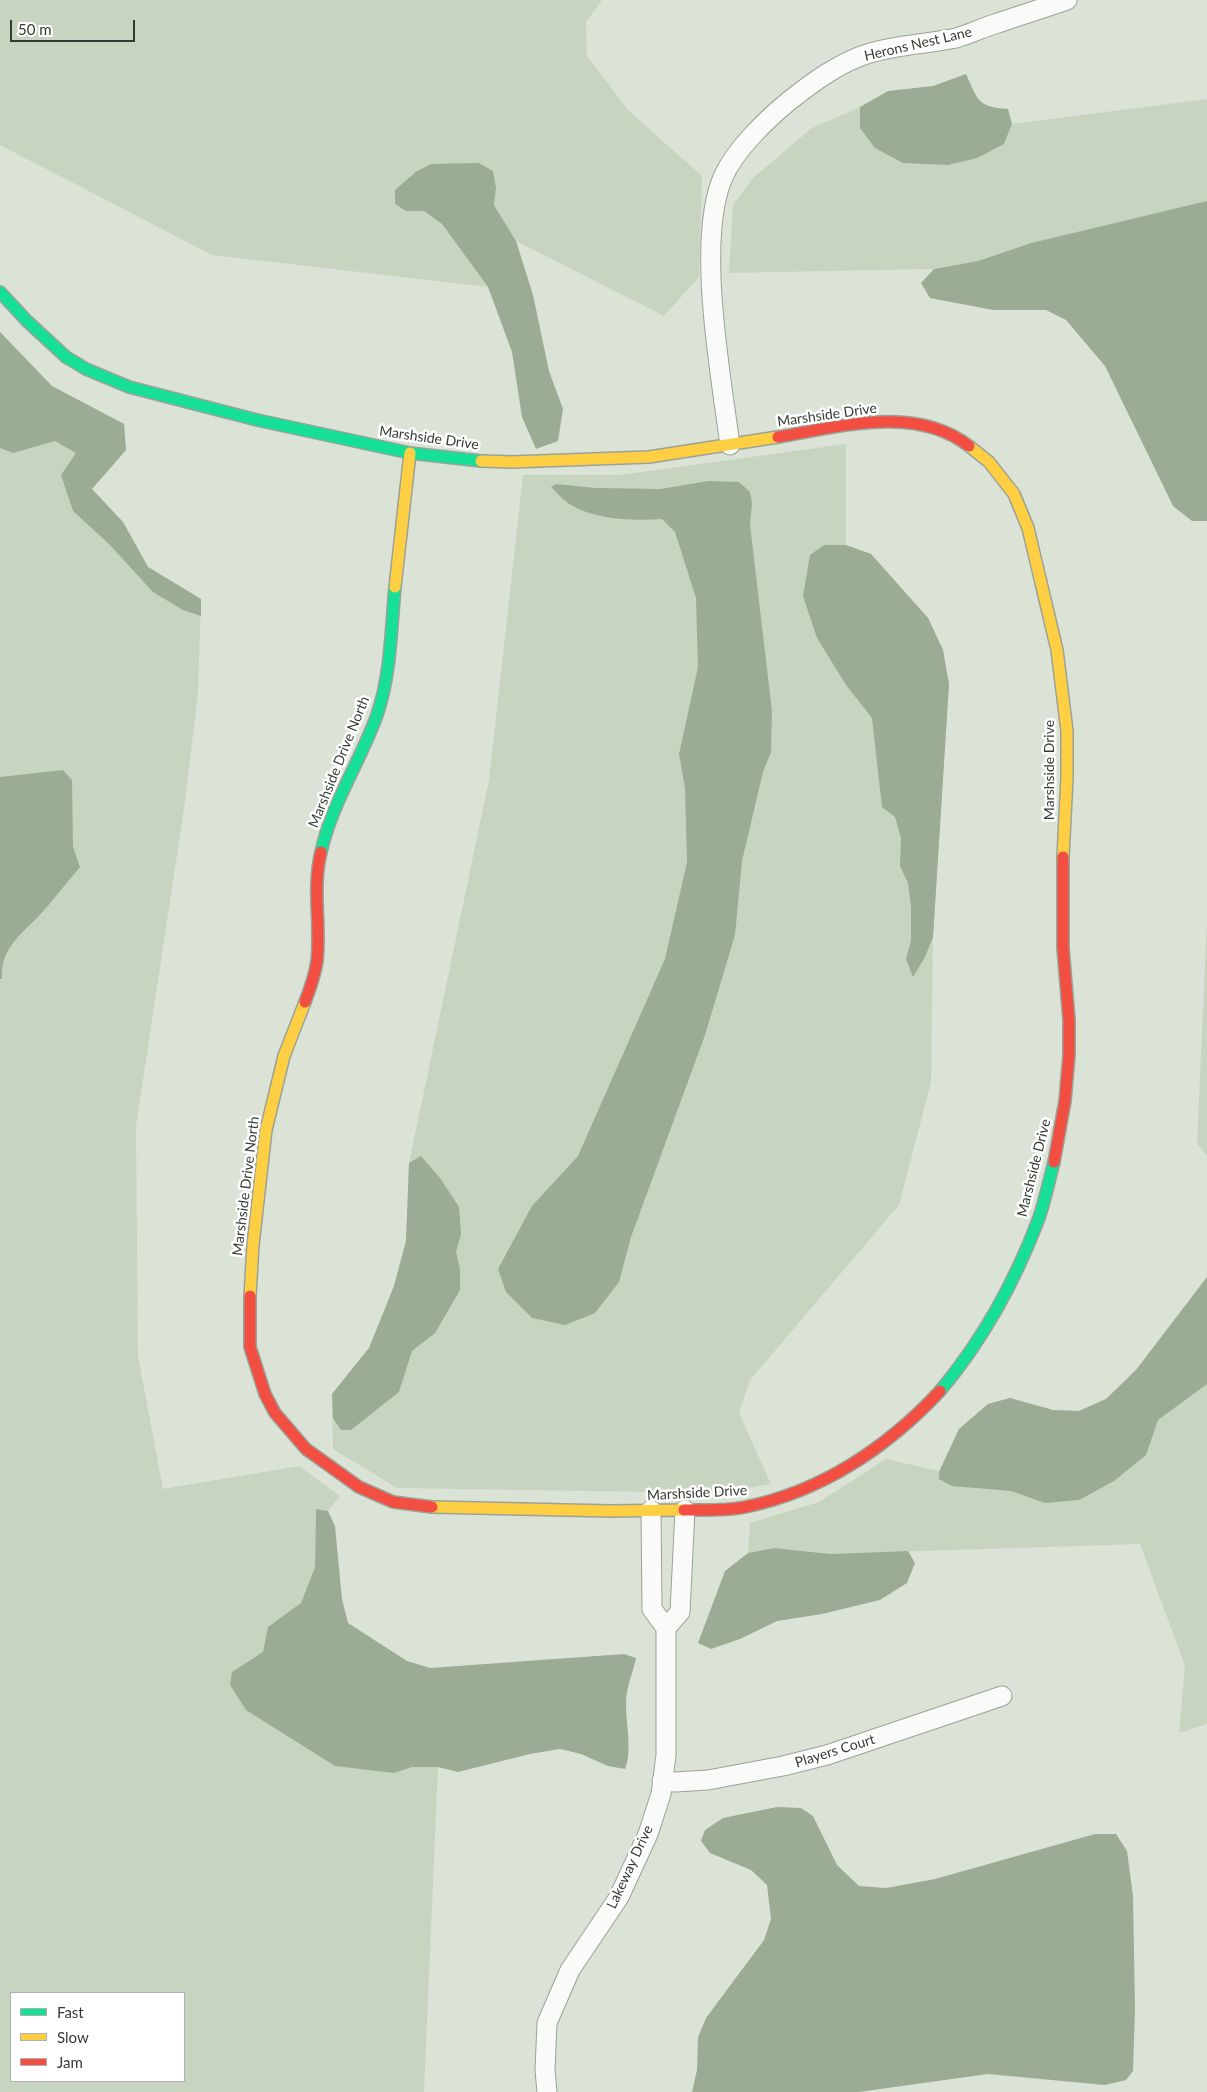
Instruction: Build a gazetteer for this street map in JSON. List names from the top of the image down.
{
  "streets": {
    "street": [
      "Herons Nest Lane",
      "Marshside Drive",
      "Marshside Drive North",
      "Players Court",
      "Lakeway Drive"
    ]
  },
  "crossings": [
    ["Herons Nest Lane", "Marshside Drive"],
    ["Marshside Drive", "Marshside Drive North"],
    ["Players Court", "Lakeway Drive"]
  ],
  "legend": ["Fast", "Slow", "Jam"],
  "scale_bar": "50 m"
}
